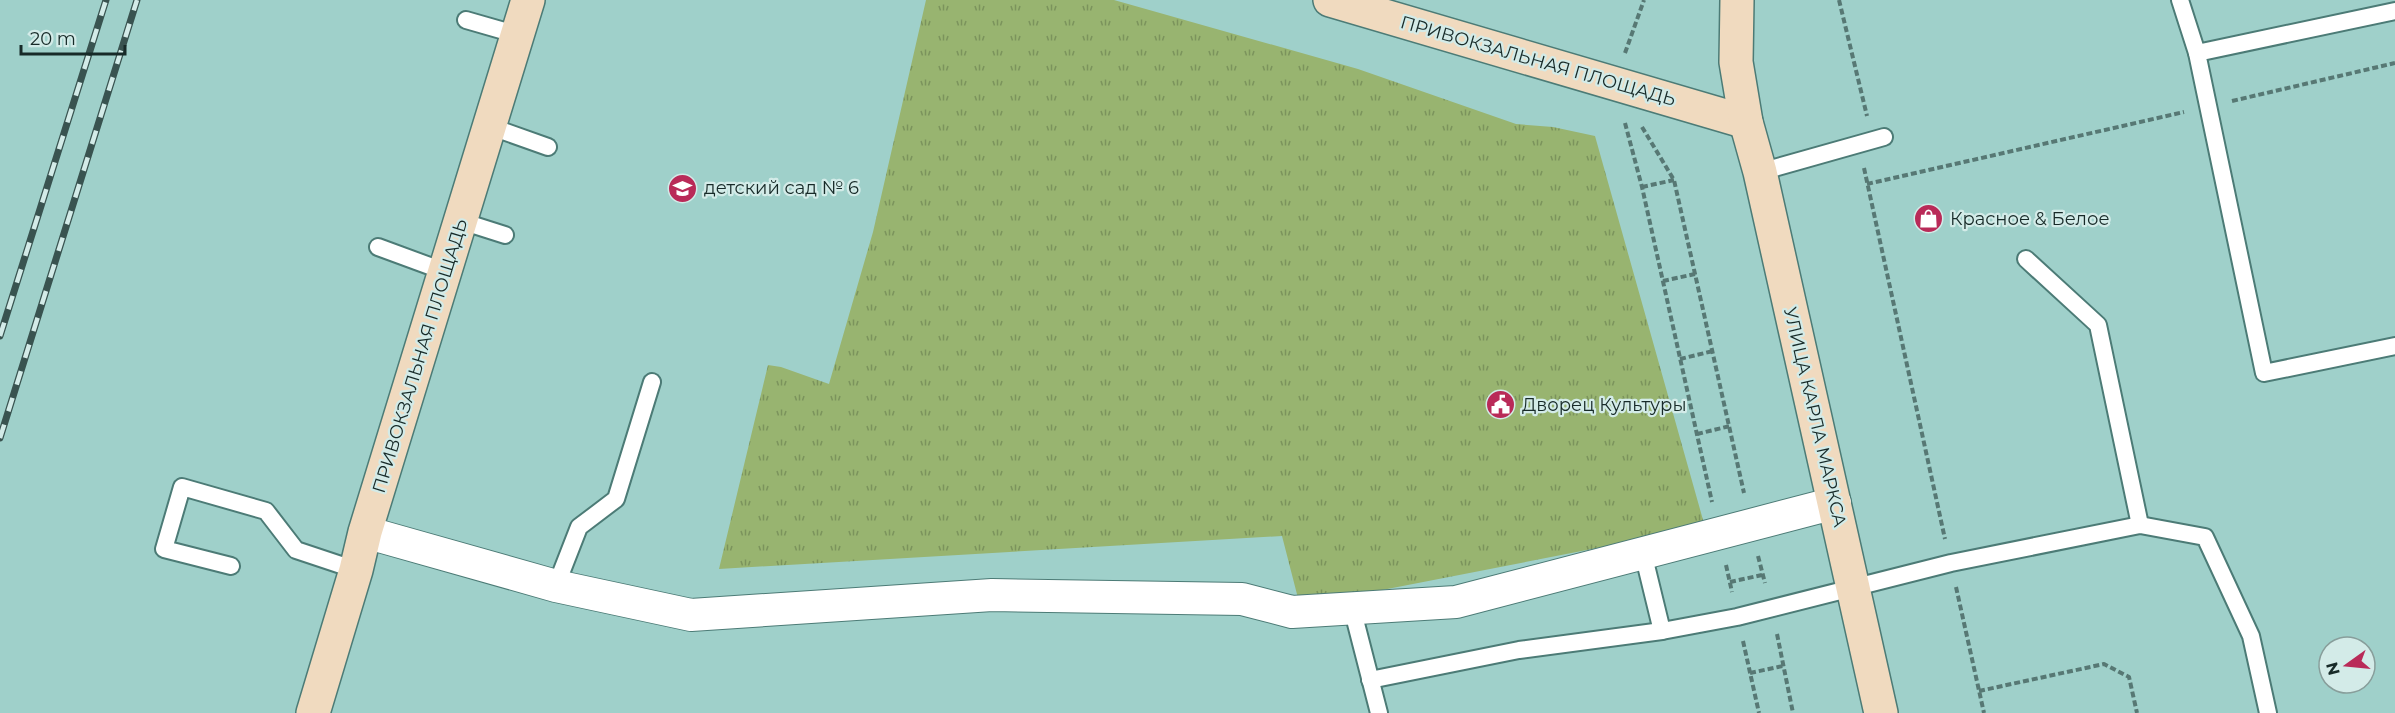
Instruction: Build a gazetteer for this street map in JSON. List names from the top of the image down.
{
  "streets": {
    "street": ["ПРИВОКЗАЛЬНАЯ ПЛОЩАДЬ", "УЛИЦА КАРЛА МАРКСА"]
  },
  "crossings": [
    ["ПРИВОКЗАЛЬНАЯ ПЛОЩАДЬ", "УЛИЦА КАРЛА МАРКСА"]
  ],
  "places": {
    "school or university": ["детский сад № 6"],
    "shop": ["Красное & Белое"],
    "public building": ["Дворец Культуры"]
  },
  "scale_bar": "20 m",
  "north": "left"
}
